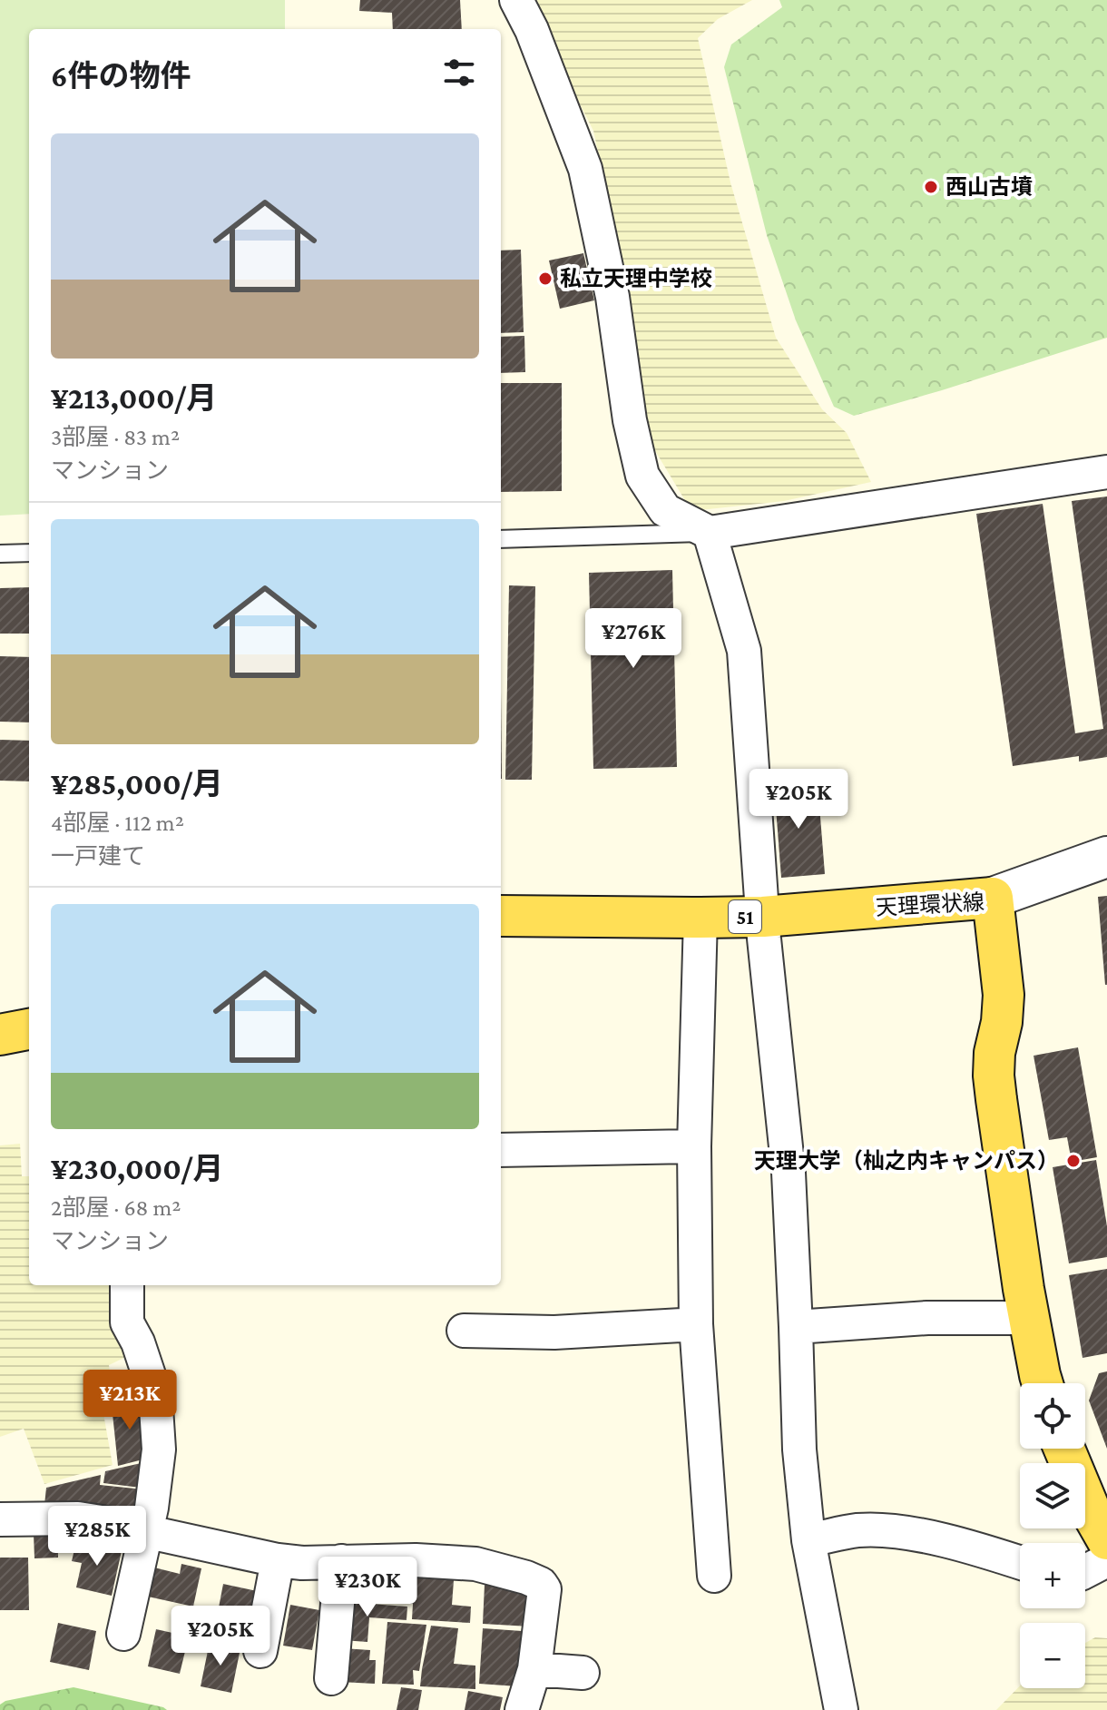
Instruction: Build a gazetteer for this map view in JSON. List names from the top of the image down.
{
  "streets": {
    "main road": ["天理環状線", "51"]
  },
  "places": ["西山古墳", "私立天理中学校", "天理大学（杣之内キャンパス）"],
  "page": {
    "heading": "6件の物件",
    "list": [
      {
        "name": "¥213,000/月",
        "note": "3部屋 · 83 m² · マンション"
      },
      {
        "name": "¥285,000/月",
        "note": "4部屋 · 112 m² · 一戸建て"
      },
      {
        "name": "¥230,000/月",
        "note": "2部屋 · 68 m² · マンション"
      }
    ],
    "price": [
      "¥276K",
      "¥205K",
      "¥213K",
      "¥285K",
      "¥230K",
      "¥205K"
    ],
    "map_buttons": ["+", "−"]
  }
}
